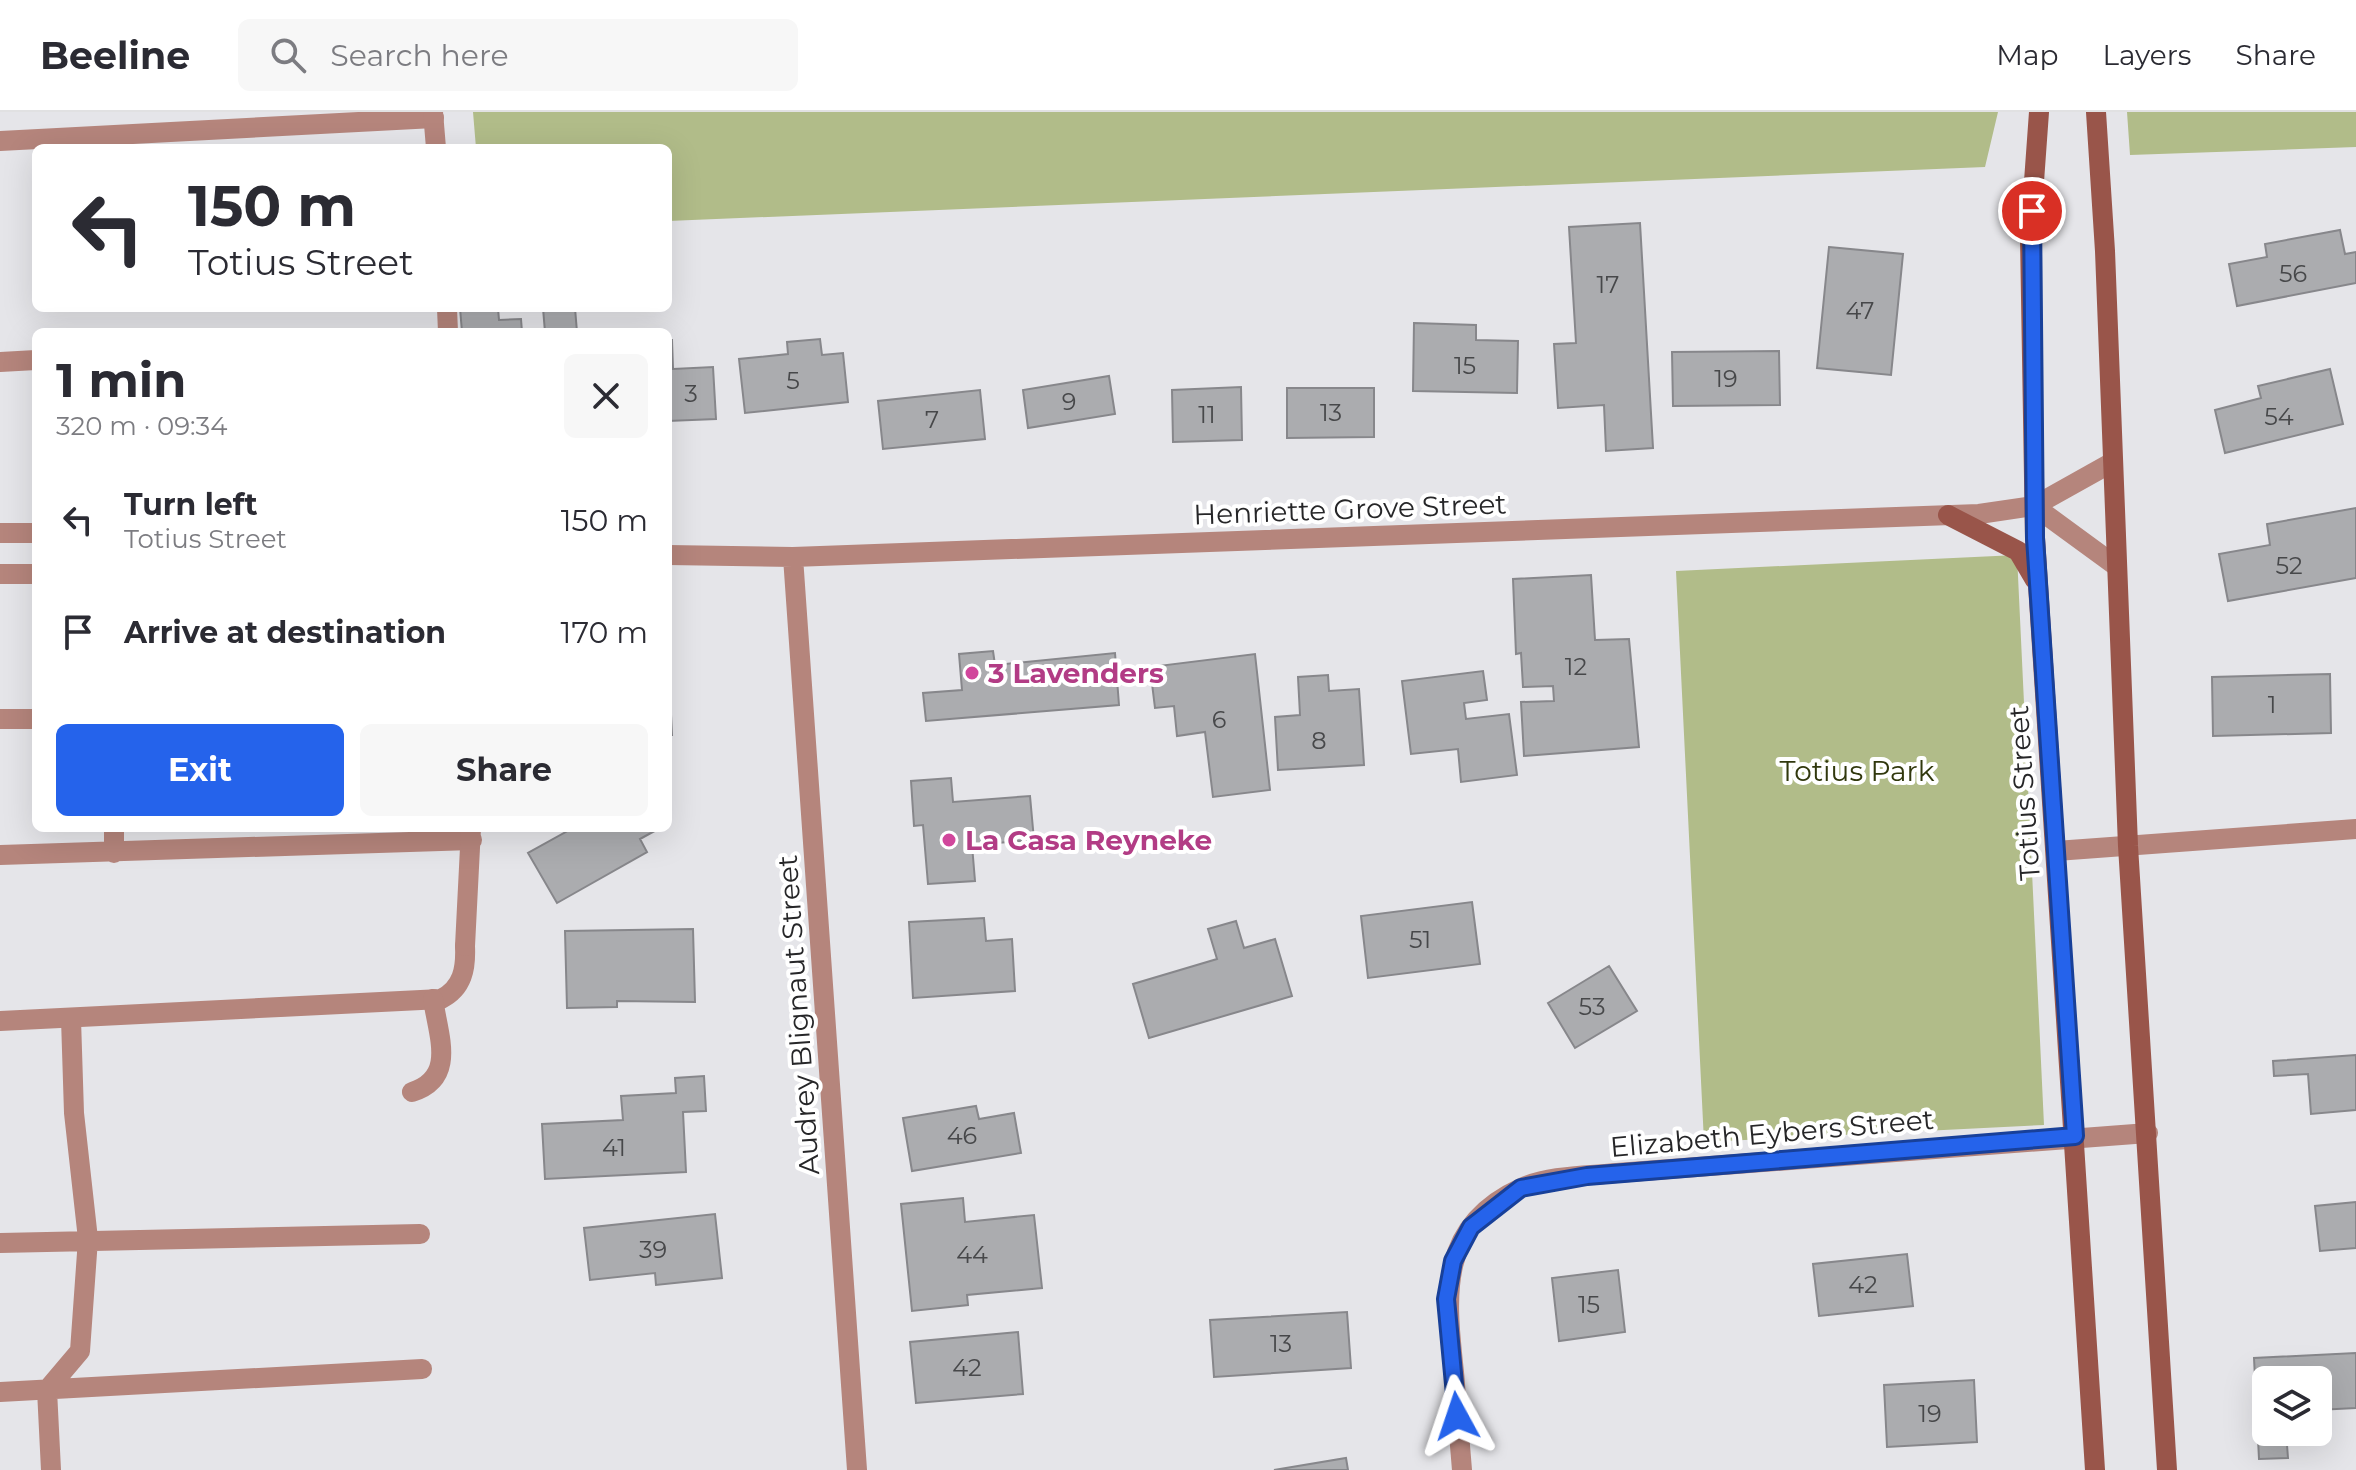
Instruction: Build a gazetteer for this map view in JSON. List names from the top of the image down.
{
  "streets": {
    "street": [
      "Henriette Grove Street",
      "Totius Street",
      "Audrey Blignaut Street",
      "Elizabeth Eybers Street"
    ]
  },
  "crossings": [
    ["Henriette Grove Street", "Totius Street"],
    ["Henriette Grove Street", "Audrey Blignaut Street"],
    ["Totius Street", "Elizabeth Eybers Street"]
  ],
  "parks": ["Totius Park"],
  "places": ["3 Lavenders", "La Casa Reyneke"],
  "house_numbers": [
    "56",
    "17",
    "47",
    "15",
    "19",
    "5",
    "3",
    "9",
    "13",
    "11",
    "54",
    "7",
    "52",
    "12",
    "1",
    "6",
    "8",
    "51",
    "53",
    "46",
    "41",
    "39",
    "44",
    "42",
    "15",
    "13",
    "42",
    "19"
  ],
  "page": {
    "header": "Beeline",
    "search": "Search here",
    "nav": ["Map", "Layers", "Share"],
    "turn": ["150 m", "Totius Street"],
    "heading": ["1 min", "320 m · 09:34"],
    "list": [
      {
        "name": "Turn left",
        "note": "Totius Street",
        "value": "150 m"
      },
      {
        "name": "Arrive at destination",
        "value": "170 m"
      }
    ],
    "buttons": ["Exit", "Share"]
  }
}
